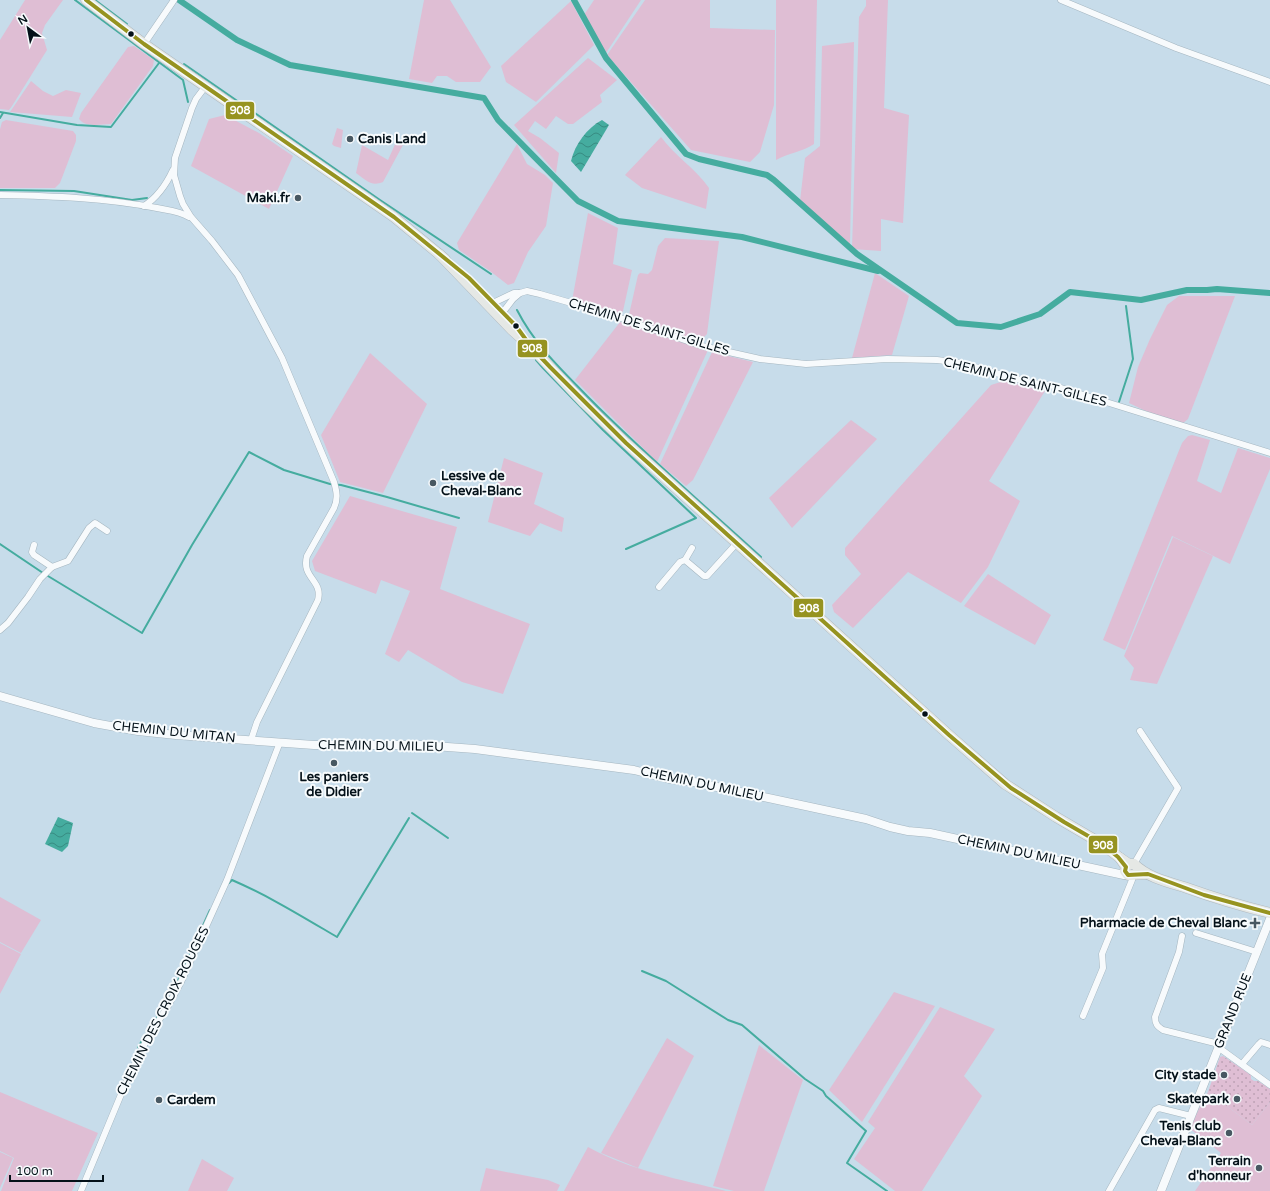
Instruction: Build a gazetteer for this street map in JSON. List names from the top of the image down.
{
  "streets": {
    "street": [
      "CHEMIN DE SAINT-GILLES",
      "CHEMIN DU MITAN",
      "CHEMIN DU MILIEU",
      "CHEMIN DES CROIX ROUGES",
      "GRAND RUE"
    ]
  },
  "crossings": [
    ["CHEMIN DU MITAN", "CHEMIN DU MILIEU"],
    ["CHEMIN DU MITAN", "CHEMIN DES CROIX ROUGES"],
    ["CHEMIN DU MILIEU", "CHEMIN DES CROIX ROUGES"]
  ],
  "places": {
    "other": [
      "Canis Land",
      "Maki.fr",
      "Lessive de Cheval-Blanc",
      "Les paniers de Didier",
      "City stade",
      "Skatepark",
      "Cardem",
      "Tenis club Cheval-Blanc",
      "Terrain d'honneur"
    ],
    "health": ["Pharmacie de Cheval Blanc"]
  },
  "lines": ["transit line 908"],
  "scale_bar": "100 m",
  "north": "top left"
}
